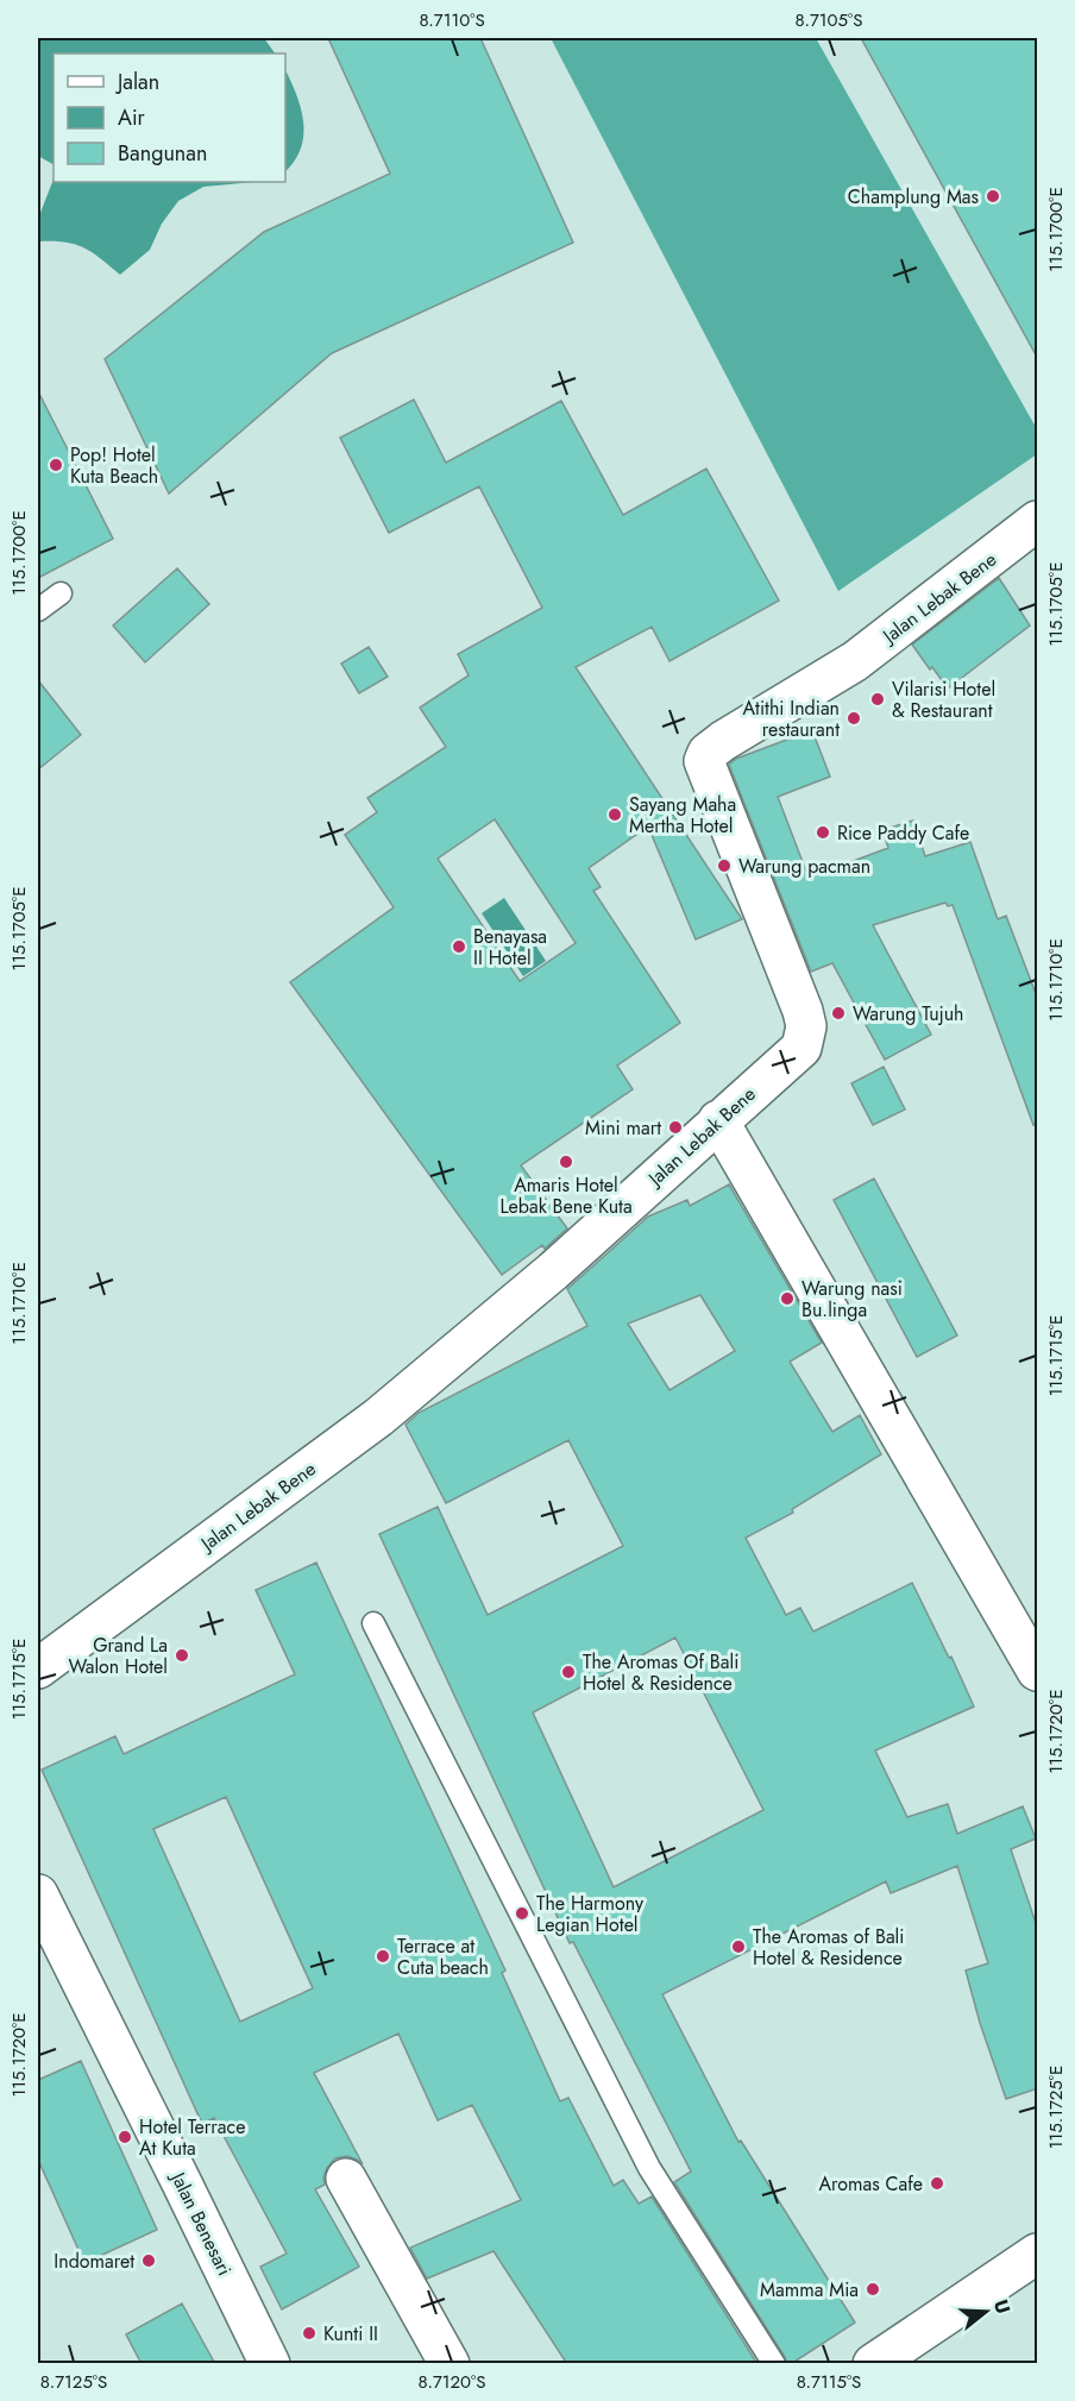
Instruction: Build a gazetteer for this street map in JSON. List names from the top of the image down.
{
  "streets": {
    "street": ["Jalan Lebak Bene", "Jalan Benesari"]
  },
  "places": [
    "Champlung Mas",
    "Pop! Hotel Kuta Beach",
    "Vilarisi Hotel & Restaurant",
    "Atithi Indian restaurant",
    "Sayang Maha Mertha Hotel",
    "Rice Paddy Cafe",
    "Warung pacman",
    "Benayasa II Hotel",
    "Warung Tujuh",
    "Mini mart",
    "Amaris Hotel Lebak Bene Kuta",
    "Warung nasi Bu.linga",
    "Grand La Walon Hotel",
    "The Aromas Of Bali Hotel & Residence",
    "The Harmony Legian Hotel",
    "The Aromas of Bali Hotel & Residence",
    "Terrace at Cuta beach",
    "Hotel Terrace At Kuta",
    "Aromas Cafe",
    "Indomaret",
    "Mamma Mia",
    "Kunti II"
  ],
  "legend": ["Jalan", "Air", "Bangunan"],
  "north": "right",
  "coordinates": [
    "8.7110°S",
    "8.7105°S",
    "115.1700°E",
    "115.1705°E",
    "115.1710°E",
    "115.1715°E",
    "115.1720°E",
    "115.1725°E",
    "8.7125°S",
    "8.7120°S",
    "8.7115°S"
  ]
}
